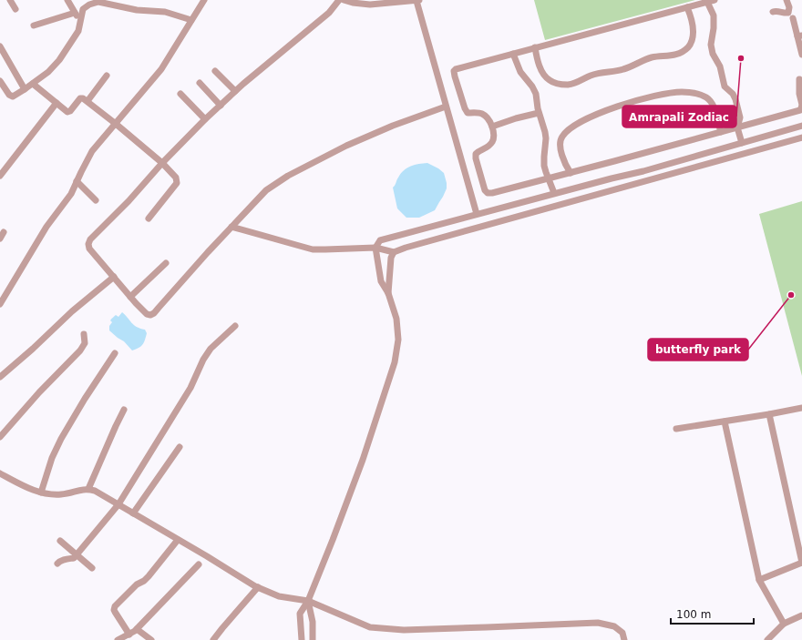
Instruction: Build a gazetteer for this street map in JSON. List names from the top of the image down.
{
  "places": ["Amrapali Zodiac", "butterfly park"],
  "scale_bar": "100 m"
}
